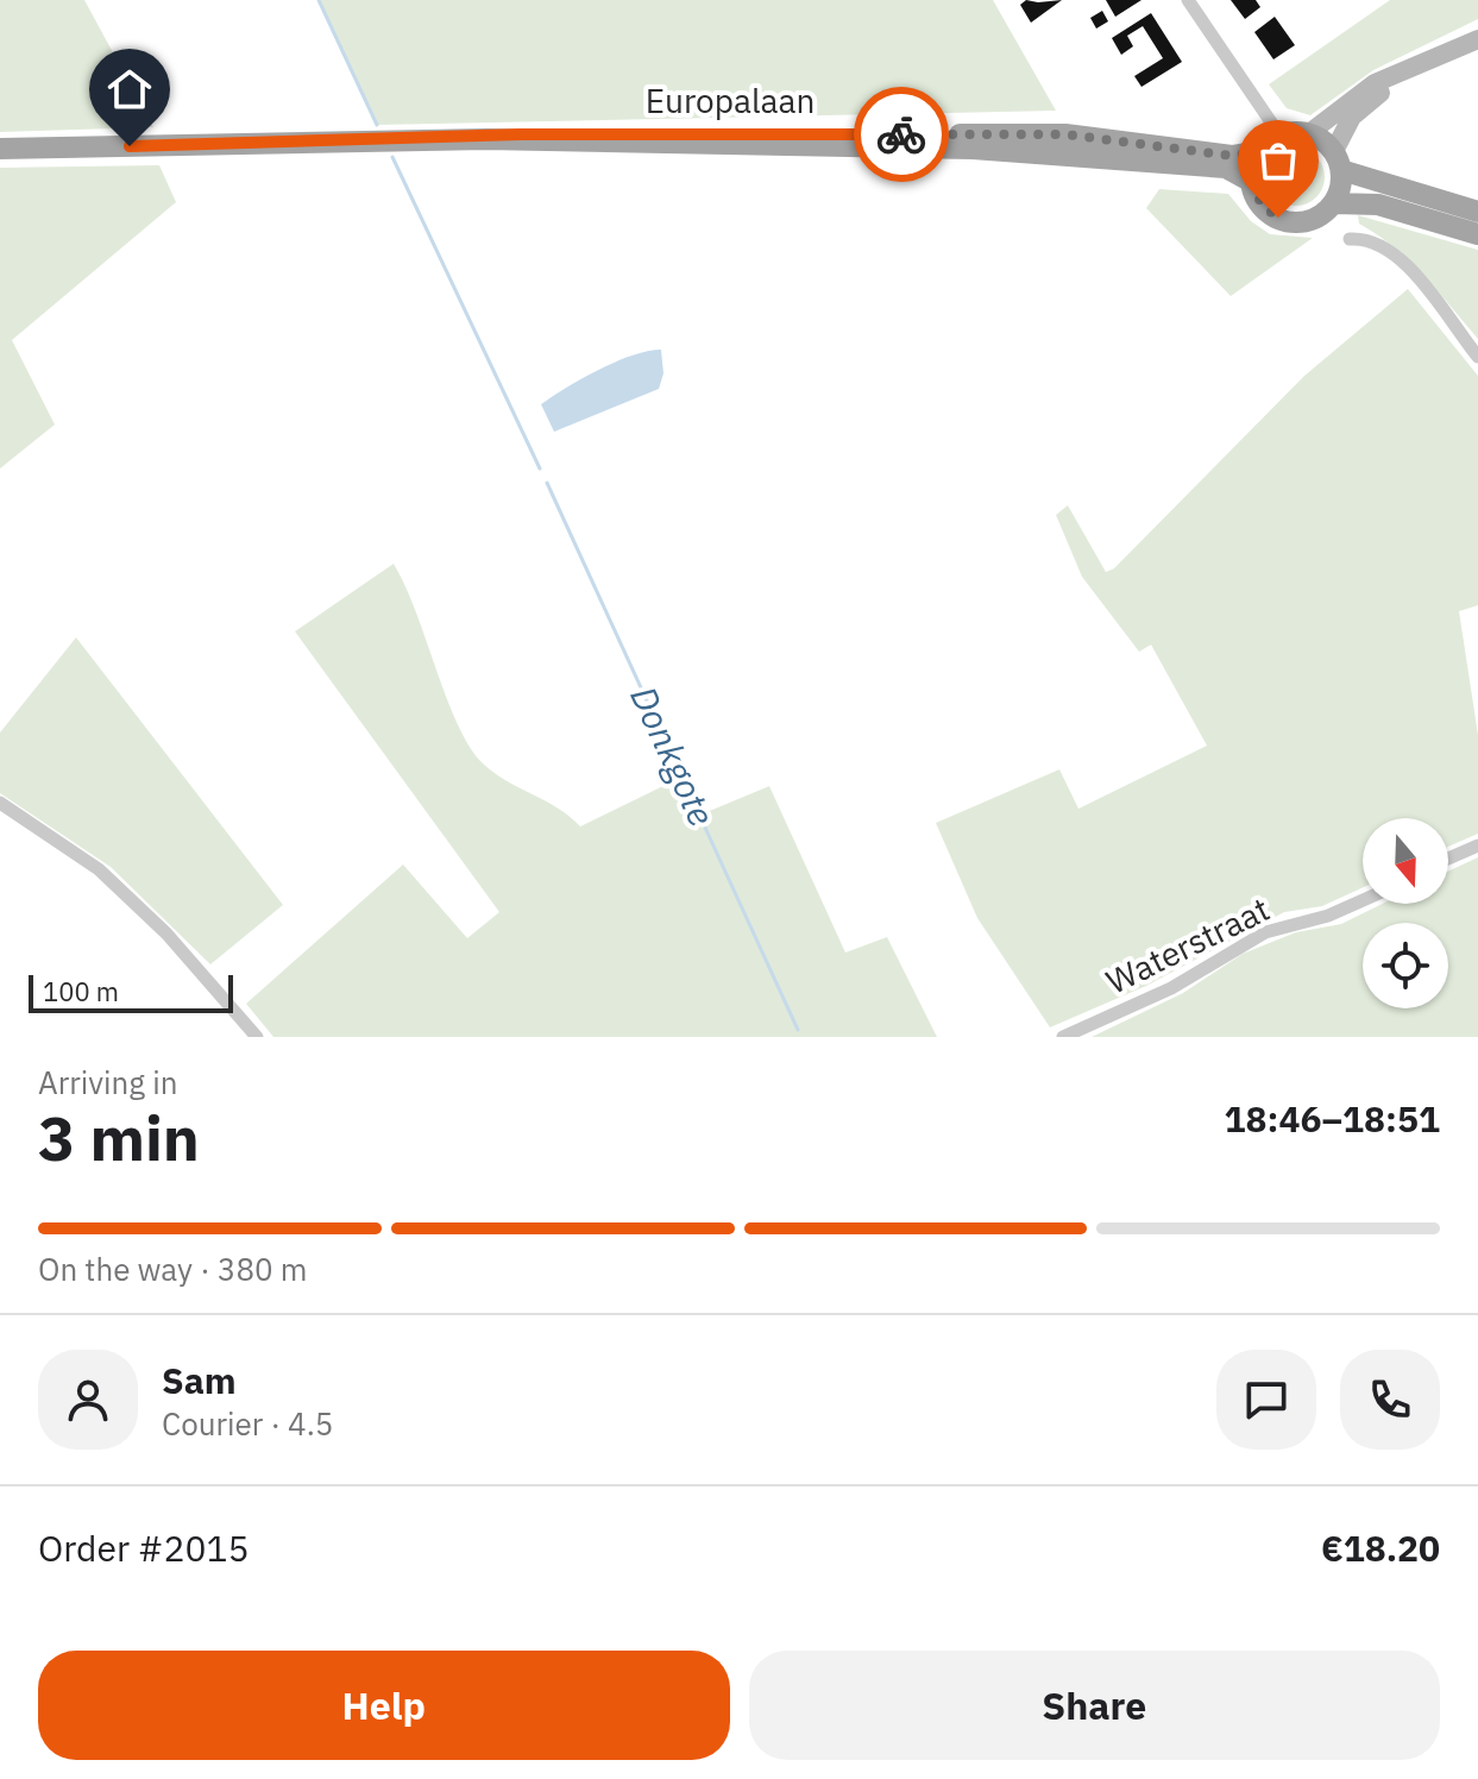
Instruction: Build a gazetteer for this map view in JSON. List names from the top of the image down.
{
  "streets": {
    "main road": ["Europalaan"],
    "street": ["Waterstraat"]
  },
  "water": ["Donkgote"],
  "scale_bar": "100 m",
  "north": "bottom",
  "page": {
    "scale": "100 m",
    "heading": ["3 min", "Arriving in", "18:46–18:51"],
    "panel": [
      "Sam",
      "Courier · 4.5",
      "Order #2015",
      "€18.20"
    ],
    "bar": "On the way · 380 m",
    "buttons": ["Help", "Share"]
  }
}
